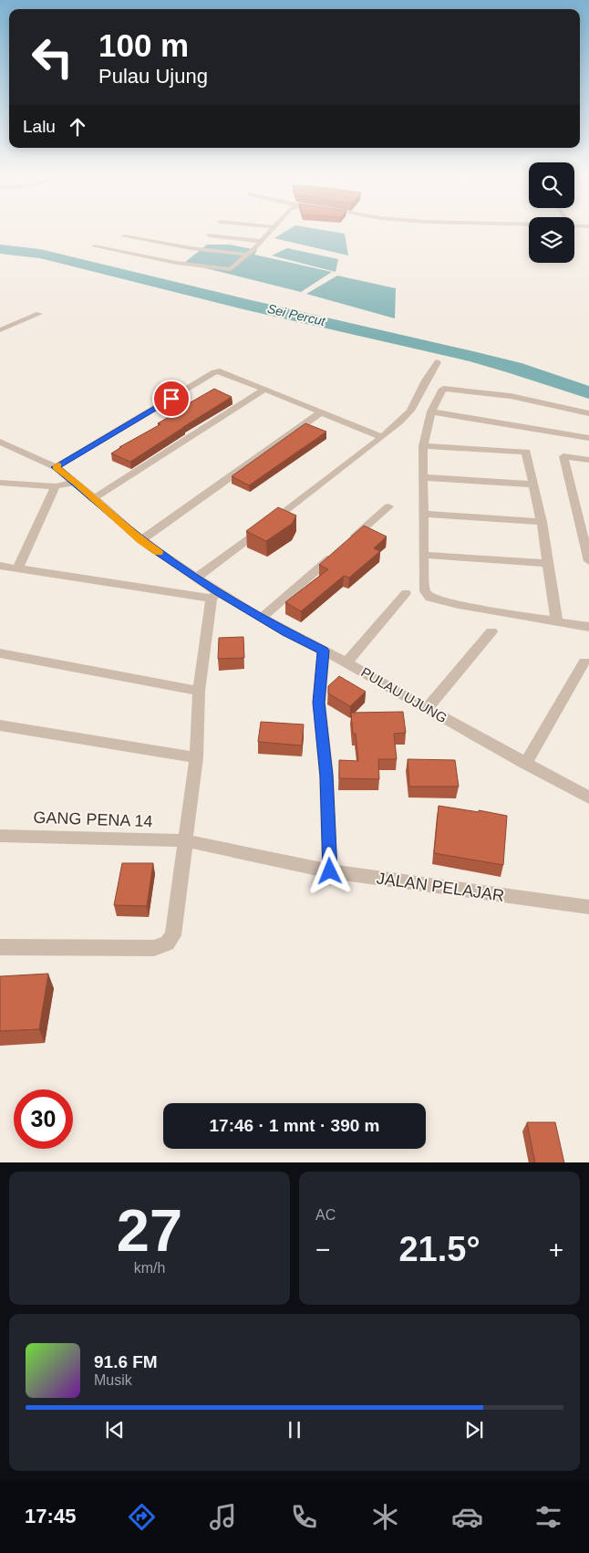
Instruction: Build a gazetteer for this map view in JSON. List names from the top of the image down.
{
  "streets": {
    "street": ["PULAU UJUNG", "GANG PENA 14", "JALAN PELAJAR"]
  },
  "crossings": [
    ["GANG PENA 14", "JALAN PELAJAR"]
  ],
  "water": ["Sei Percut"],
  "page": {
    "turn": ["100 m", "Pulau Ujung"],
    "then": "Lalu",
    "limit": "30",
    "trip": "17:46 · 1 mnt · 390 m",
    "tile": [
      ["27", "km/h"],
      "AC"
    ],
    "heat": ["−", "21.5°", "+"],
    "song": ["91.6 FM", "Musik"],
    "tabs": "17:45"
  }
}
